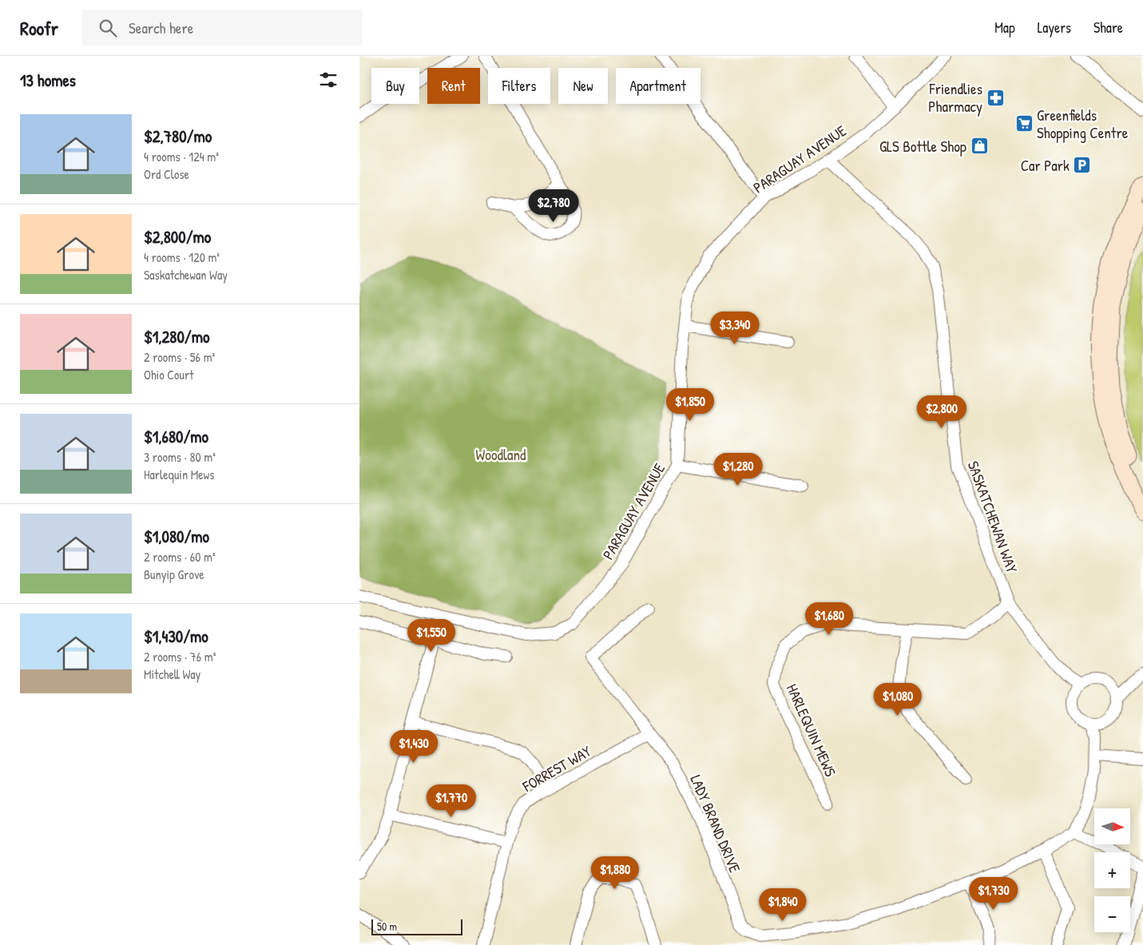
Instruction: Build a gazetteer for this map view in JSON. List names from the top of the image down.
{
  "streets": {
    "street": [
      "PARAGUAY AVENUE",
      "SASKATCHEWAN WAY",
      "HARLEQUIN MEWS",
      "FORREST WAY",
      "LADY BRAND DRIVE"
    ]
  },
  "crossings": [
    ["PARAGUAY AVENUE", "SASKATCHEWAN WAY"],
    ["SASKATCHEWAN WAY", "HARLEQUIN MEWS"],
    ["SASKATCHEWAN WAY", "LADY BRAND DRIVE"],
    ["FORREST WAY", "LADY BRAND DRIVE"]
  ],
  "parks": ["Woodland"],
  "places": {
    "pharmacy": ["Friendlies Pharmacy"],
    "supermarket": ["Greenfields Shopping Centre"],
    "shop": ["GLS Bottle Shop"],
    "parking": ["Car Park"]
  },
  "scale_bar": "50 m",
  "north": "right",
  "page": {
    "header": "Roofr",
    "search": "Search here",
    "nav": ["Map", "Layers", "Share"],
    "heading": "13 homes",
    "chip": [
      "Buy",
      "Rent",
      "Filters",
      "New",
      "Apartment"
    ],
    "list": [
      {
        "name": "$2,780/mo",
        "note": "4 rooms · 124 m² · Ord Close"
      },
      {
        "name": "$2,800/mo",
        "note": "4 rooms · 120 m² · Saskatchewan Way"
      },
      {
        "name": "$1,280/mo",
        "note": "2 rooms · 56 m² · Ohio Court"
      },
      {
        "name": "$1,680/mo",
        "note": "3 rooms · 80 m² · Harlequin Mews"
      },
      {
        "name": "$1,080/mo",
        "note": "2 rooms · 60 m² · Bunyip Grove"
      },
      {
        "name": "$1,430/mo",
        "note": "2 rooms · 76 m² · Mitchell Way"
      }
    ],
    "price": [
      "$2,780",
      "$3,340",
      "$1,850",
      "$2,800",
      "$1,280",
      "$1,680",
      "$1,550",
      "$1,080",
      "$1,430",
      "$1,770",
      "$1,880",
      "$1,730",
      "$1,840"
    ],
    "map_buttons": ["+", "−"],
    "scale": "50 m"
  }
}
